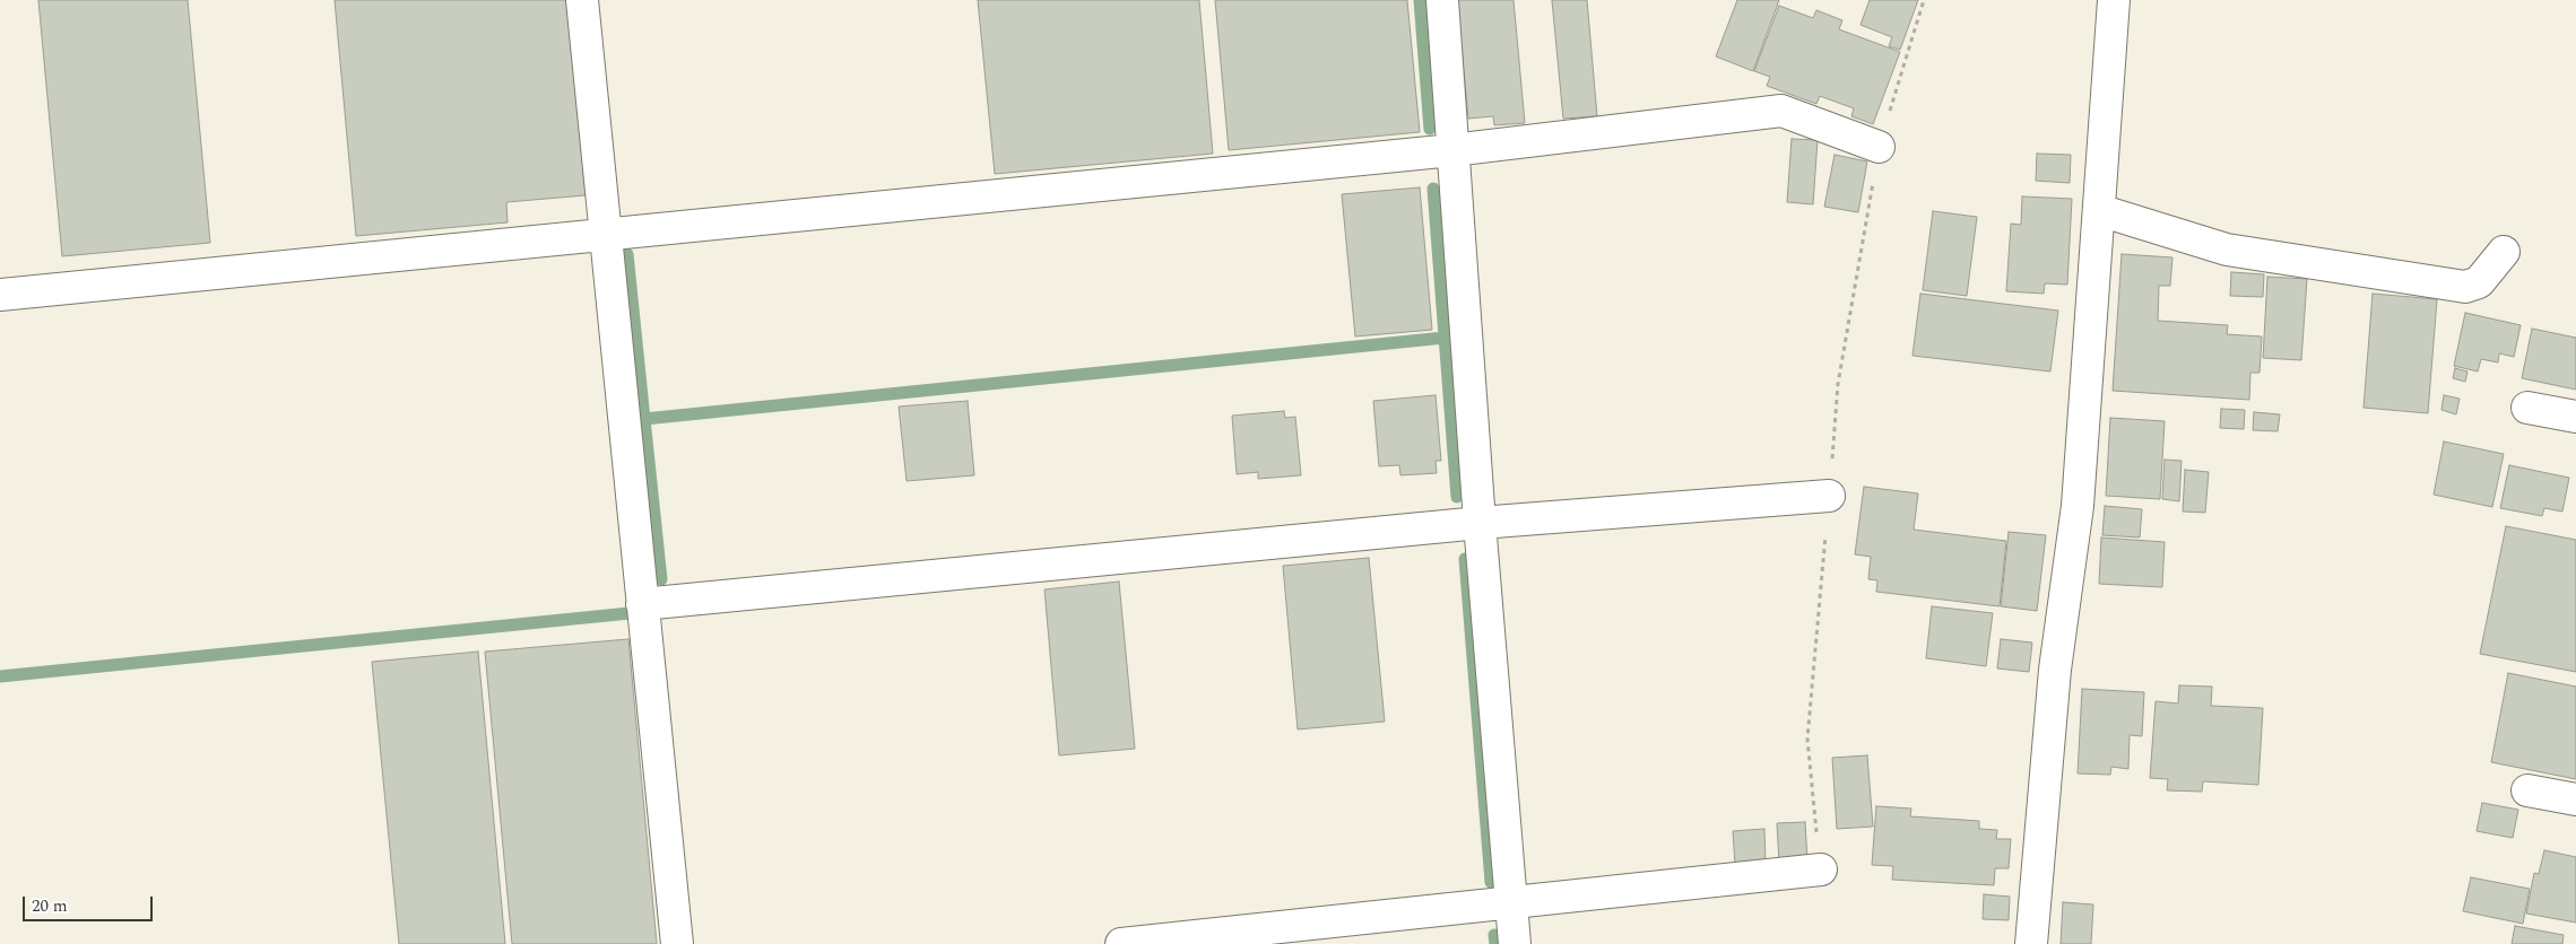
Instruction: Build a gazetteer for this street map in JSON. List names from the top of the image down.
{
  "scale_bar": "20 m"
}
